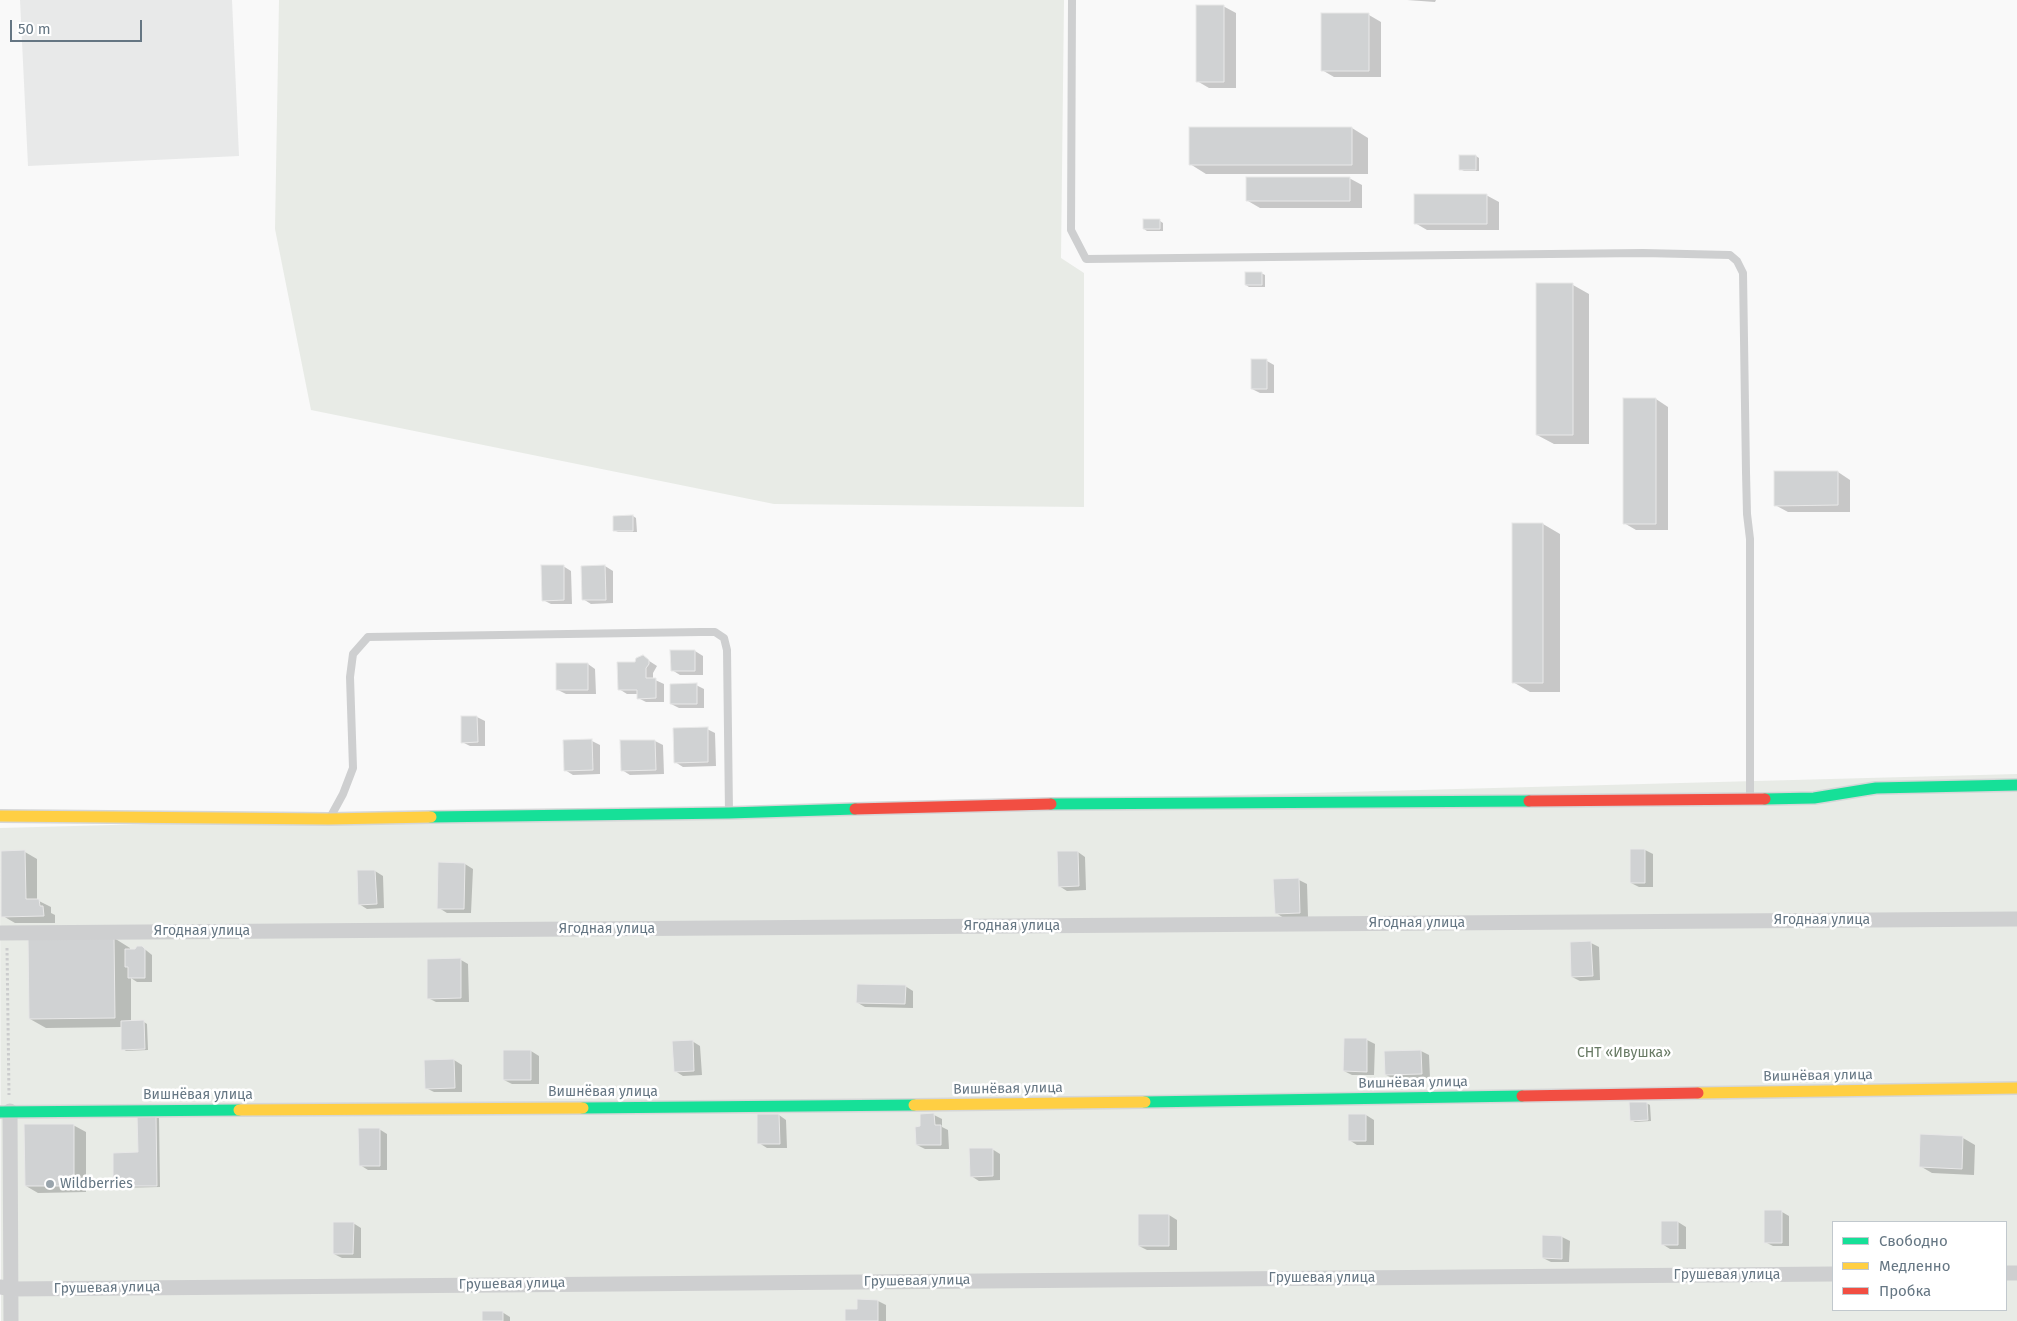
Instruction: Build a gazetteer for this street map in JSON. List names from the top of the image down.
{
  "streets": {
    "street": ["Ягодная улица", "Вишнёвая улица", "Грушевая улица"]
  },
  "parks": ["СНТ «Ивушка»"],
  "places": ["Wildberries"],
  "legend": ["Свободно", "Медленно", "Пробка"],
  "scale_bar": "50 m"
}
